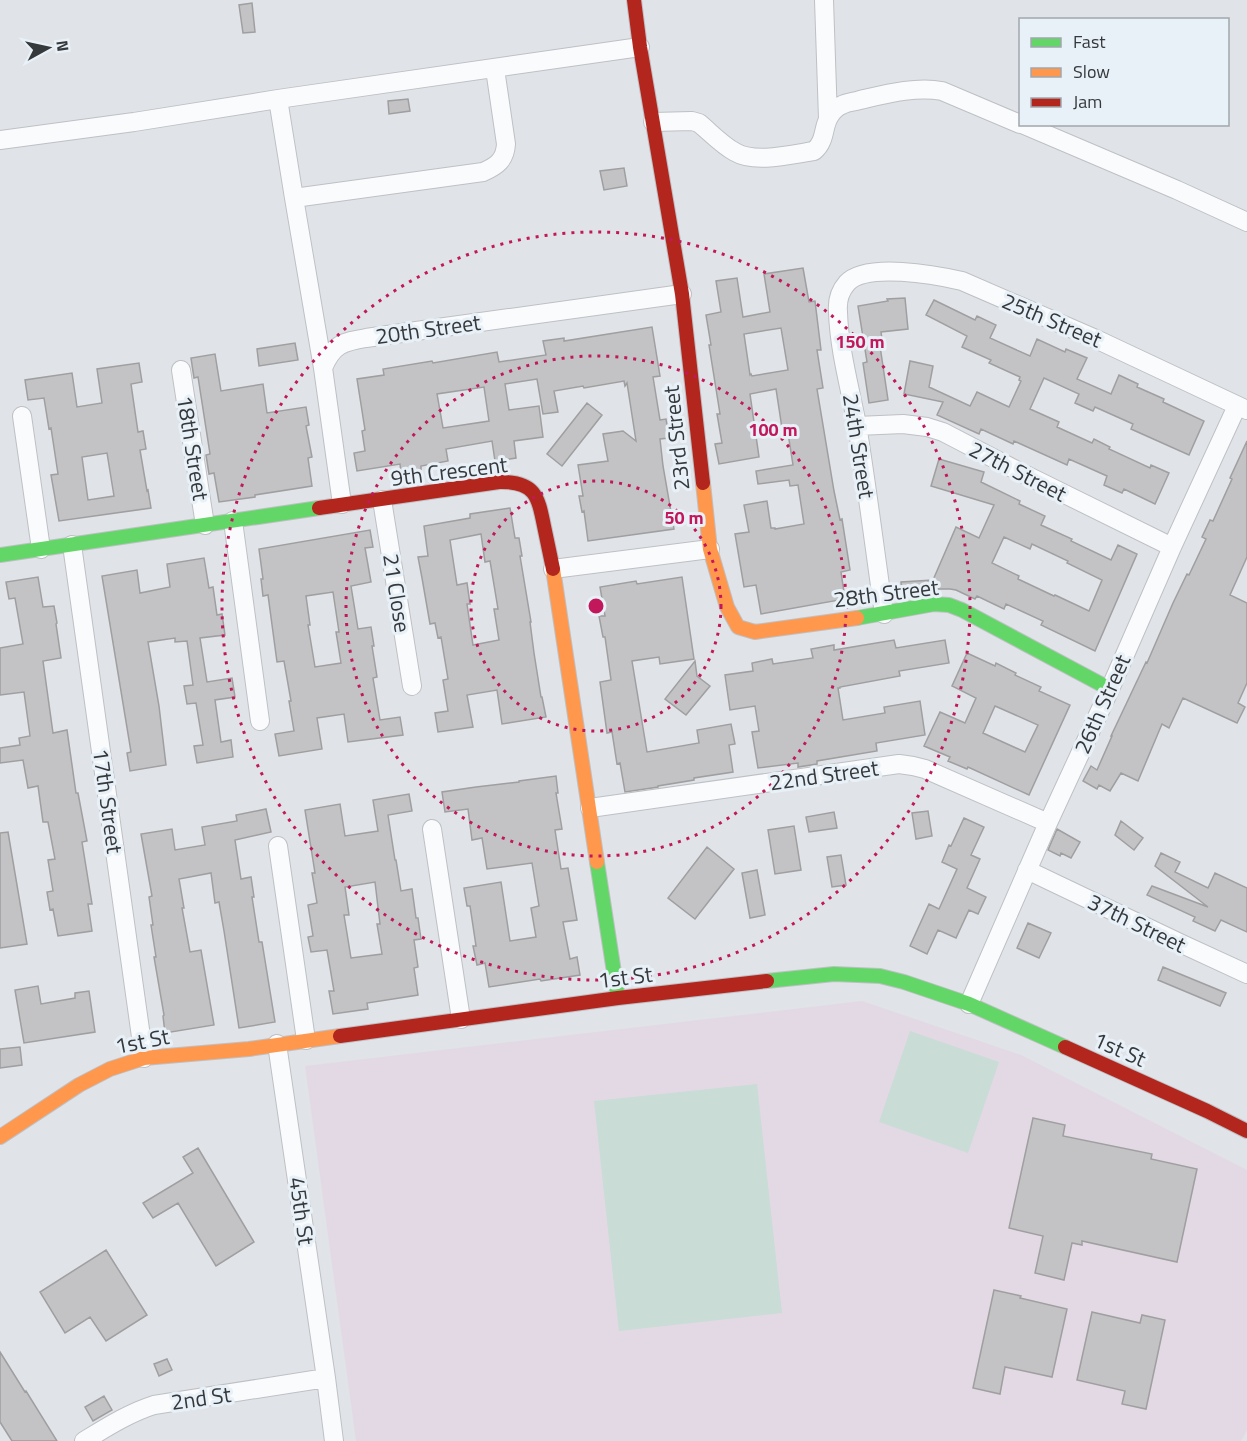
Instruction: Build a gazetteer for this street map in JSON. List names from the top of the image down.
{
  "streets": {
    "street": [
      "25th Street",
      "20th Street",
      "23rd Street",
      "24th Street",
      "18th Street",
      "9th Crescent",
      "27th Street",
      "21 Close",
      "28th Street",
      "26th Street",
      "22nd Street",
      "17th Street",
      "37th Street",
      "1st St",
      "45th St",
      "2nd St"
    ]
  },
  "crossings": [
    ["25th Street", "24th Street"],
    ["25th Street", "26th Street"],
    ["20th Street", "23rd Street"],
    ["23rd Street", "28th Street"],
    ["24th Street", "27th Street"],
    ["24th Street", "28th Street"],
    ["18th Street", "9th Crescent"],
    ["9th Crescent", "21 Close"],
    ["9th Crescent", "22nd Street"],
    ["9th Crescent", "17th Street"],
    ["9th Crescent", "1st St"],
    ["27th Street", "26th Street"],
    ["28th Street", "26th Street"],
    ["26th Street", "22nd Street"],
    ["26th Street", "37th Street"],
    ["26th Street", "1st St"],
    ["17th Street", "1st St"],
    ["1st St", "45th St"],
    ["45th St", "2nd St"]
  ],
  "legend": ["Fast", "Slow", "Jam"],
  "north": "right",
  "rings": ["150 m", "100 m", "50 m"]
}
